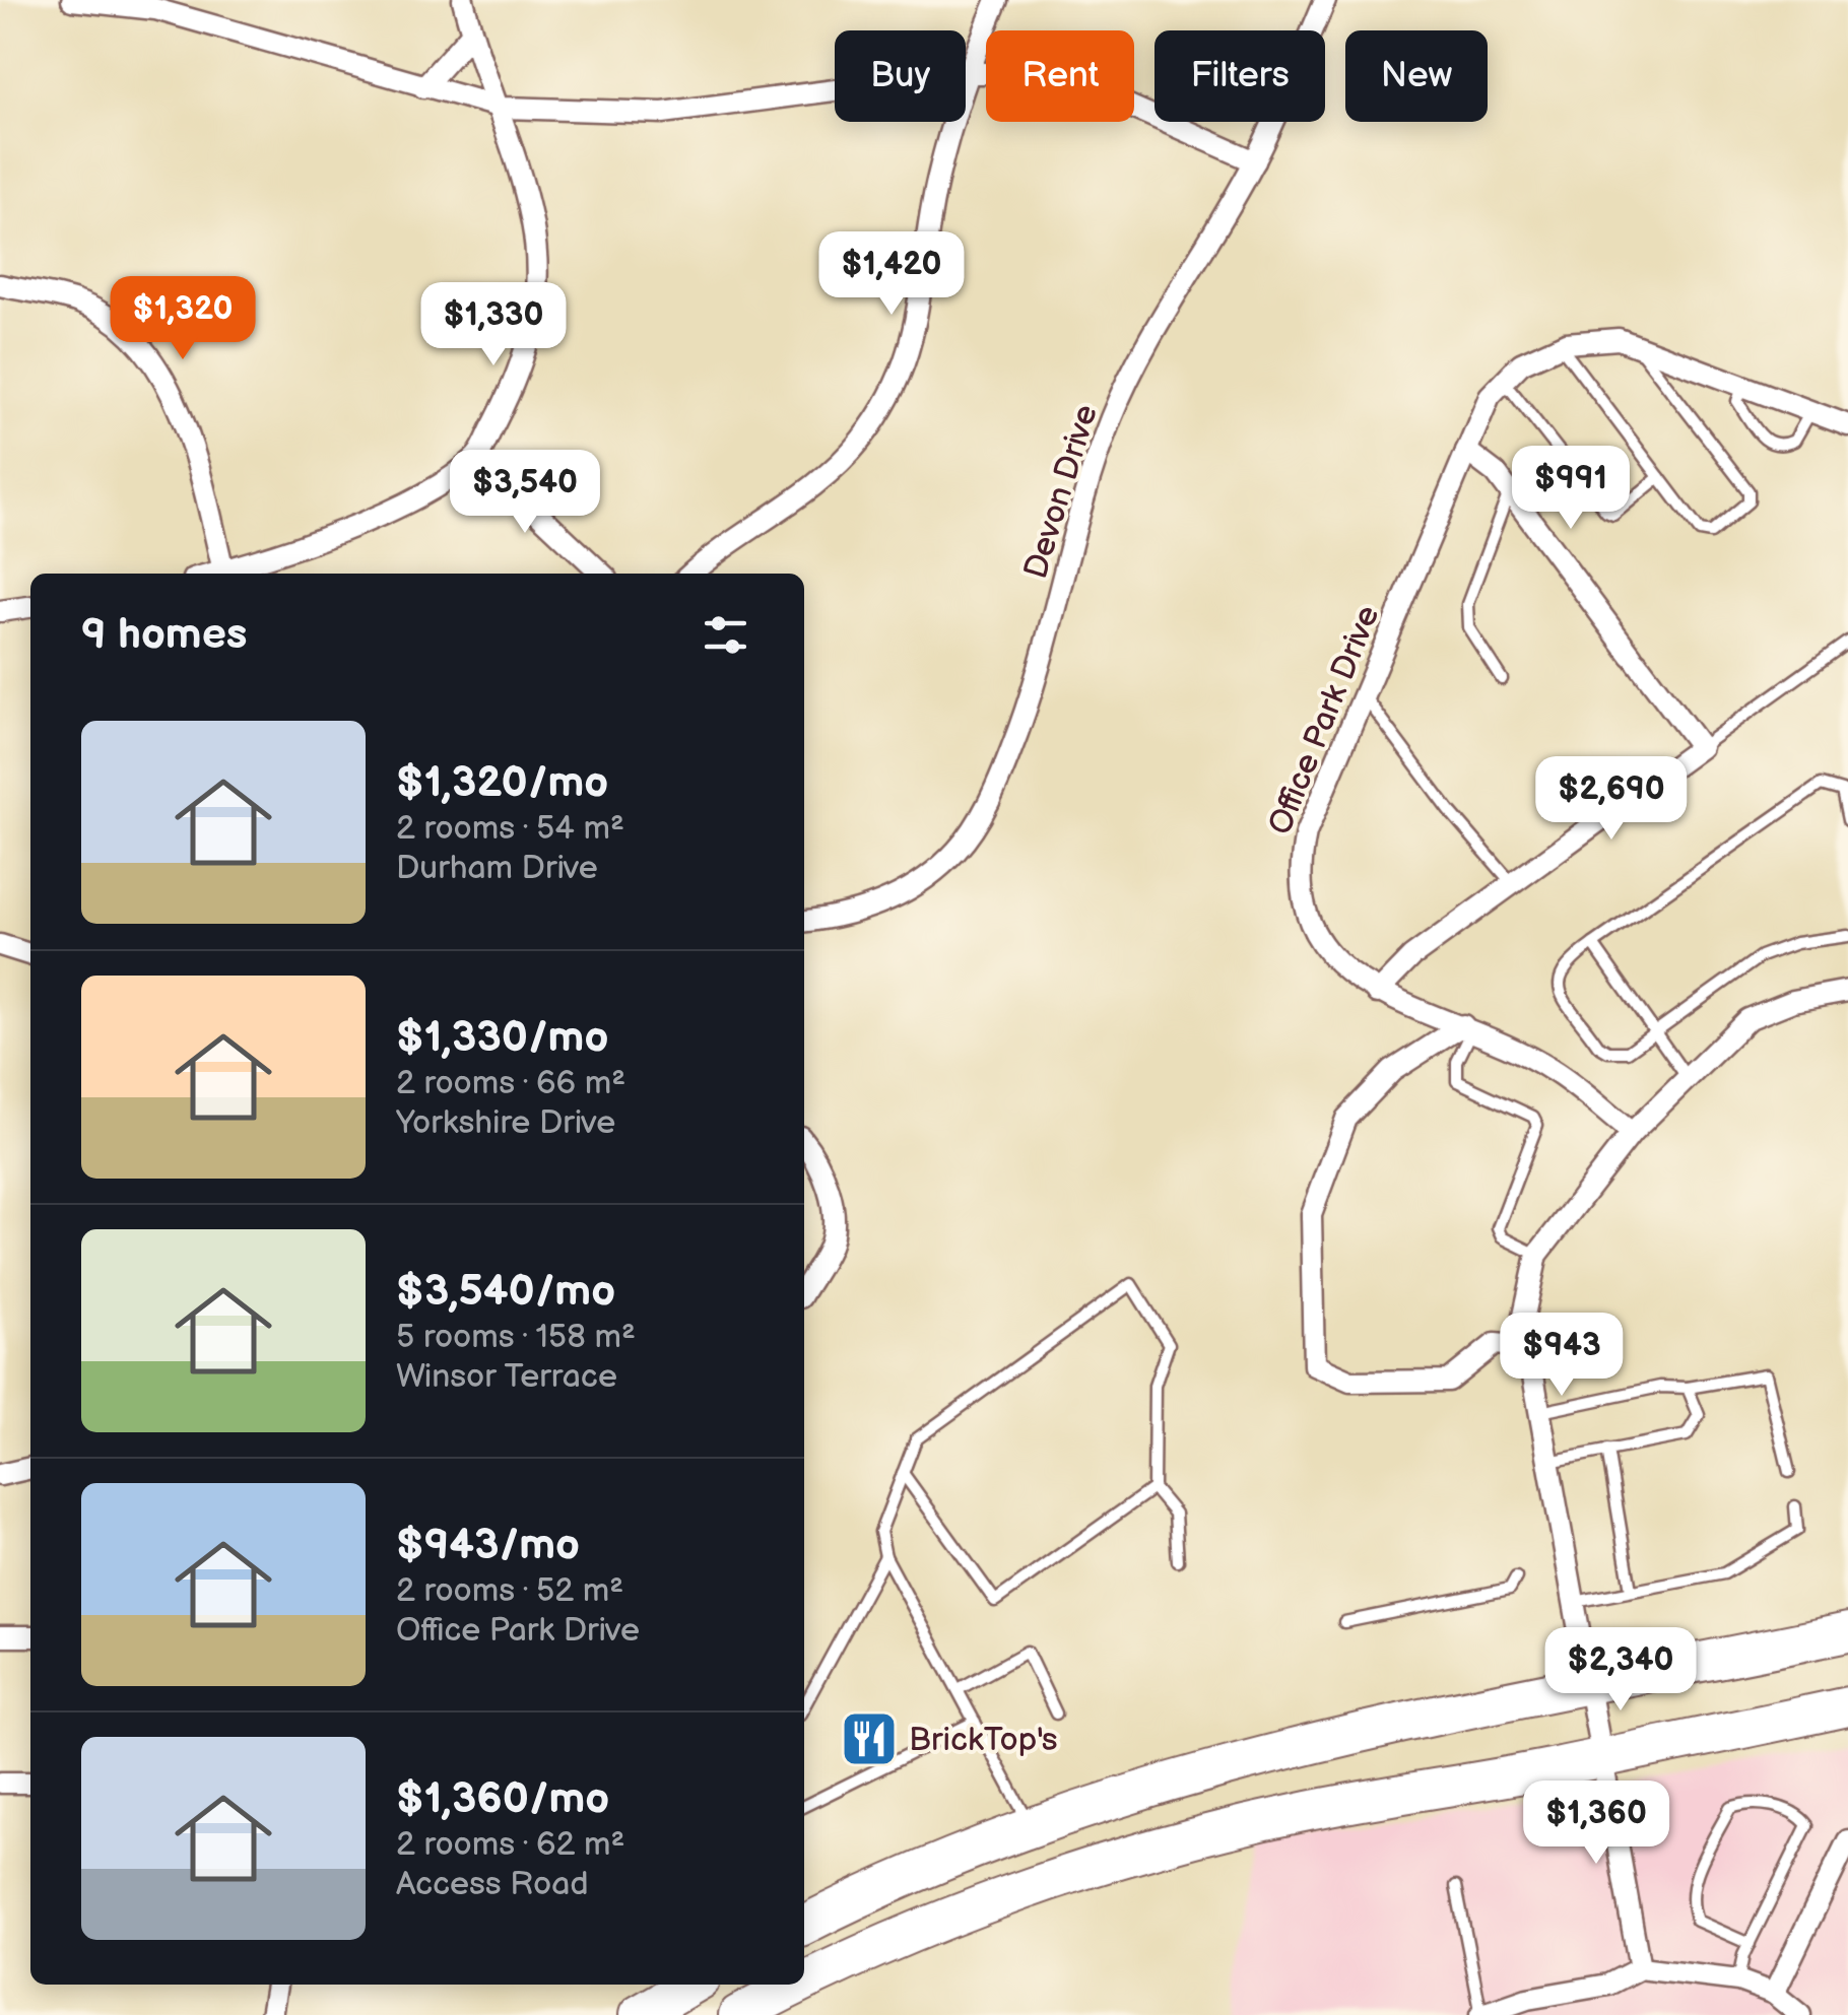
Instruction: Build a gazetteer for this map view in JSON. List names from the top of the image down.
{
  "streets": {
    "street": ["Devon Drive", "Office Park Drive"]
  },
  "places": {
    "restaurant": ["BrickTop's"]
  },
  "page": {
    "chip": [
      "Buy",
      "Rent",
      "Filters",
      "New"
    ],
    "price": [
      "$1,420",
      "$1,320",
      "$1,330",
      "$991",
      "$3,540",
      "$2,690",
      "$943",
      "$2,340",
      "$1,360"
    ],
    "heading": "9 homes",
    "list": [
      {
        "name": "$1,320/mo",
        "note": "2 rooms · 54 m² · Durham Drive"
      },
      {
        "name": "$1,330/mo",
        "note": "2 rooms · 66 m² · Yorkshire Drive"
      },
      {
        "name": "$3,540/mo",
        "note": "5 rooms · 158 m² · Winsor Terrace"
      },
      {
        "name": "$943/mo",
        "note": "2 rooms · 52 m² · Office Park Drive"
      },
      {
        "name": "$1,360/mo",
        "note": "2 rooms · 62 m² · Access Road"
      }
    ]
  }
}
